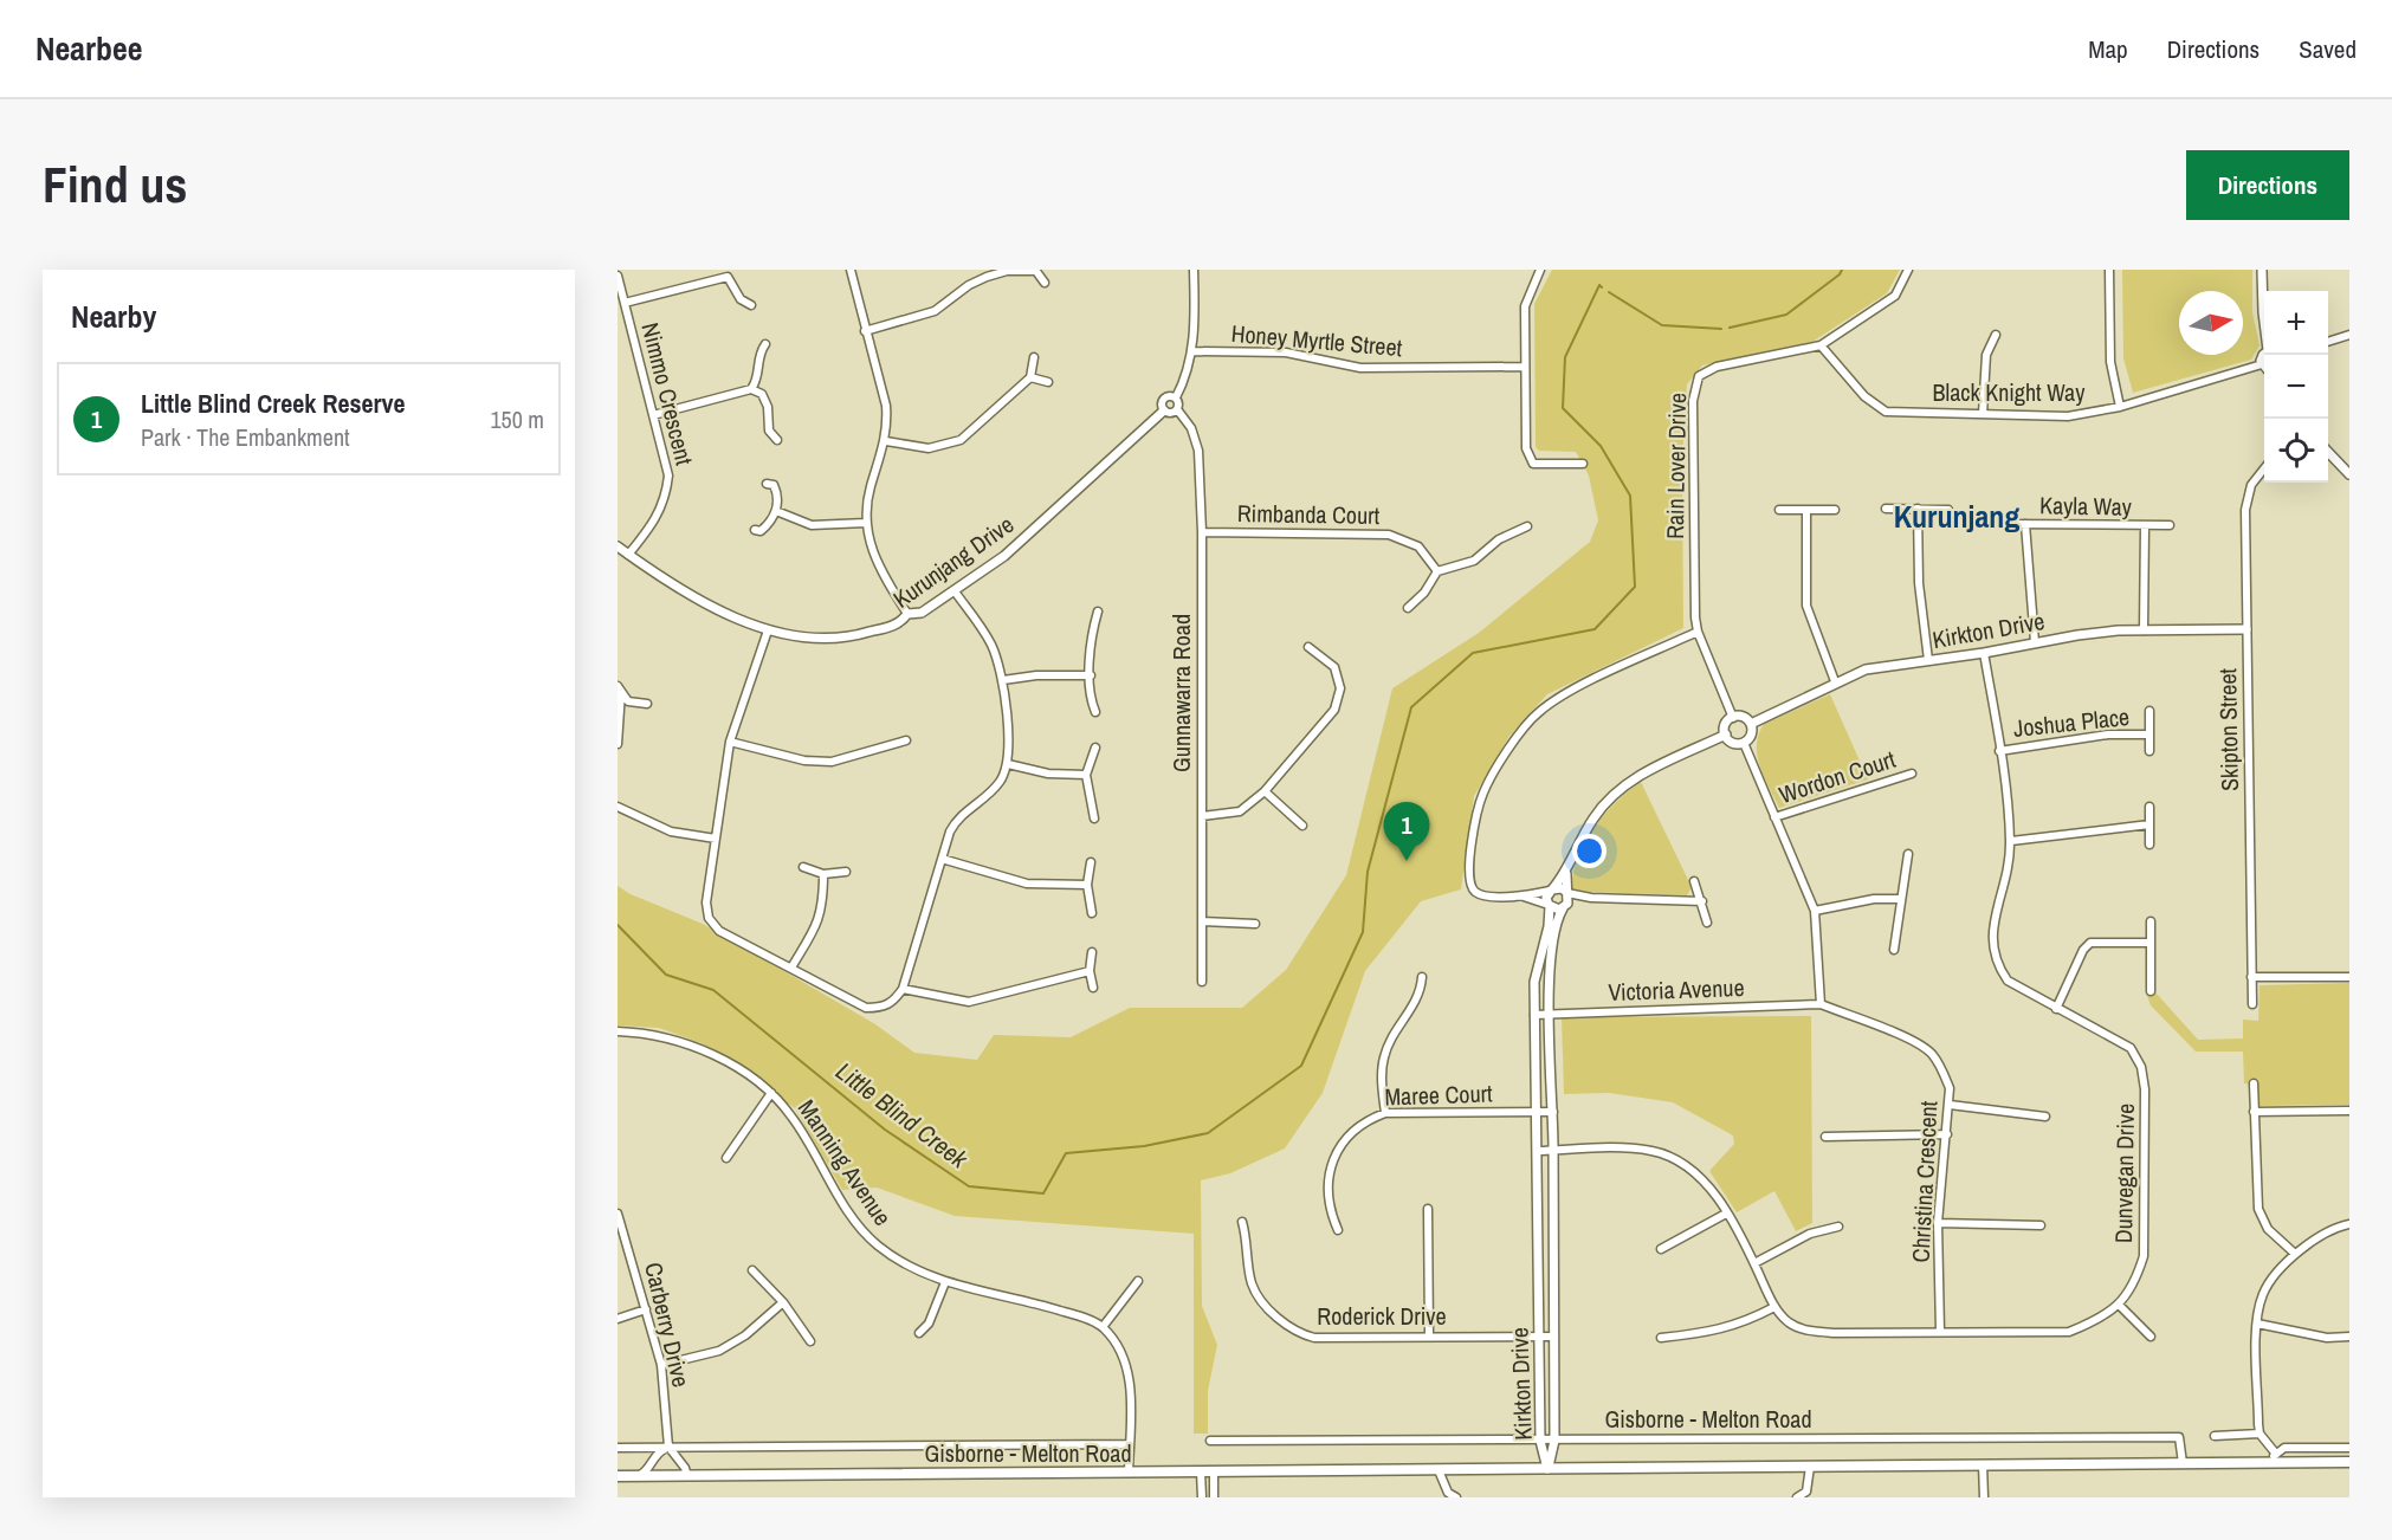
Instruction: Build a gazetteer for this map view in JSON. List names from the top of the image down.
{
  "streets": {
    "main road": ["Gisborne - Melton Road"],
    "street": [
      "Honey Myrtle Street",
      "Black Knight Way",
      "Nimmo Crescent",
      "Rain Lover Drive",
      "Kayla Way",
      "Rimbanda Court",
      "Kurunjang Drive",
      "Kirkton Drive",
      "Gunnawarra Road",
      "Joshua Place",
      "Skipton Street",
      "Wordon Court",
      "Victoria Avenue",
      "Maree Court",
      "Manning Avenue",
      "Dunvegan Drive",
      "Christina Crescent",
      "Roderick Drive",
      "Carberry Drive"
    ]
  },
  "crossings": [
    ["Black Knight Way", "Rain Lover Drive"],
    ["Nimmo Crescent", "Kurunjang Drive"],
    ["Kayla Way", "Kirkton Drive"],
    ["Rimbanda Court", "Gunnawarra Road"],
    ["Kurunjang Drive", "Gunnawarra Road"],
    ["Kirkton Drive", "Skipton Street"],
    ["Kirkton Drive", "Victoria Avenue"],
    ["Kirkton Drive", "Maree Court"],
    ["Kirkton Drive", "Dunvegan Drive"],
    ["Kirkton Drive", "Roderick Drive"],
    ["Kirkton Drive", "Gisborne - Melton Road"],
    ["Joshua Place", "Dunvegan Drive"],
    ["Victoria Avenue", "Christina Crescent"],
    ["Dunvegan Drive", "Christina Crescent"],
    ["Carberry Drive", "Gisborne - Melton Road"]
  ],
  "districts": ["Kurunjang"],
  "water": ["Little Blind Creek"],
  "north": "right",
  "page": {
    "header": "Nearbee",
    "nav": ["Map", "Directions", "Saved"],
    "buttons": "Directions",
    "title": "Find us",
    "heading": "Nearby",
    "map_buttons": ["+", "−"],
    "list": [
      {
        "mark": "1",
        "name": "Little Blind Creek Reserve",
        "note": "Park · The Embankment",
        "value": "150 m"
      }
    ],
    "pins": "1"
  }
}
